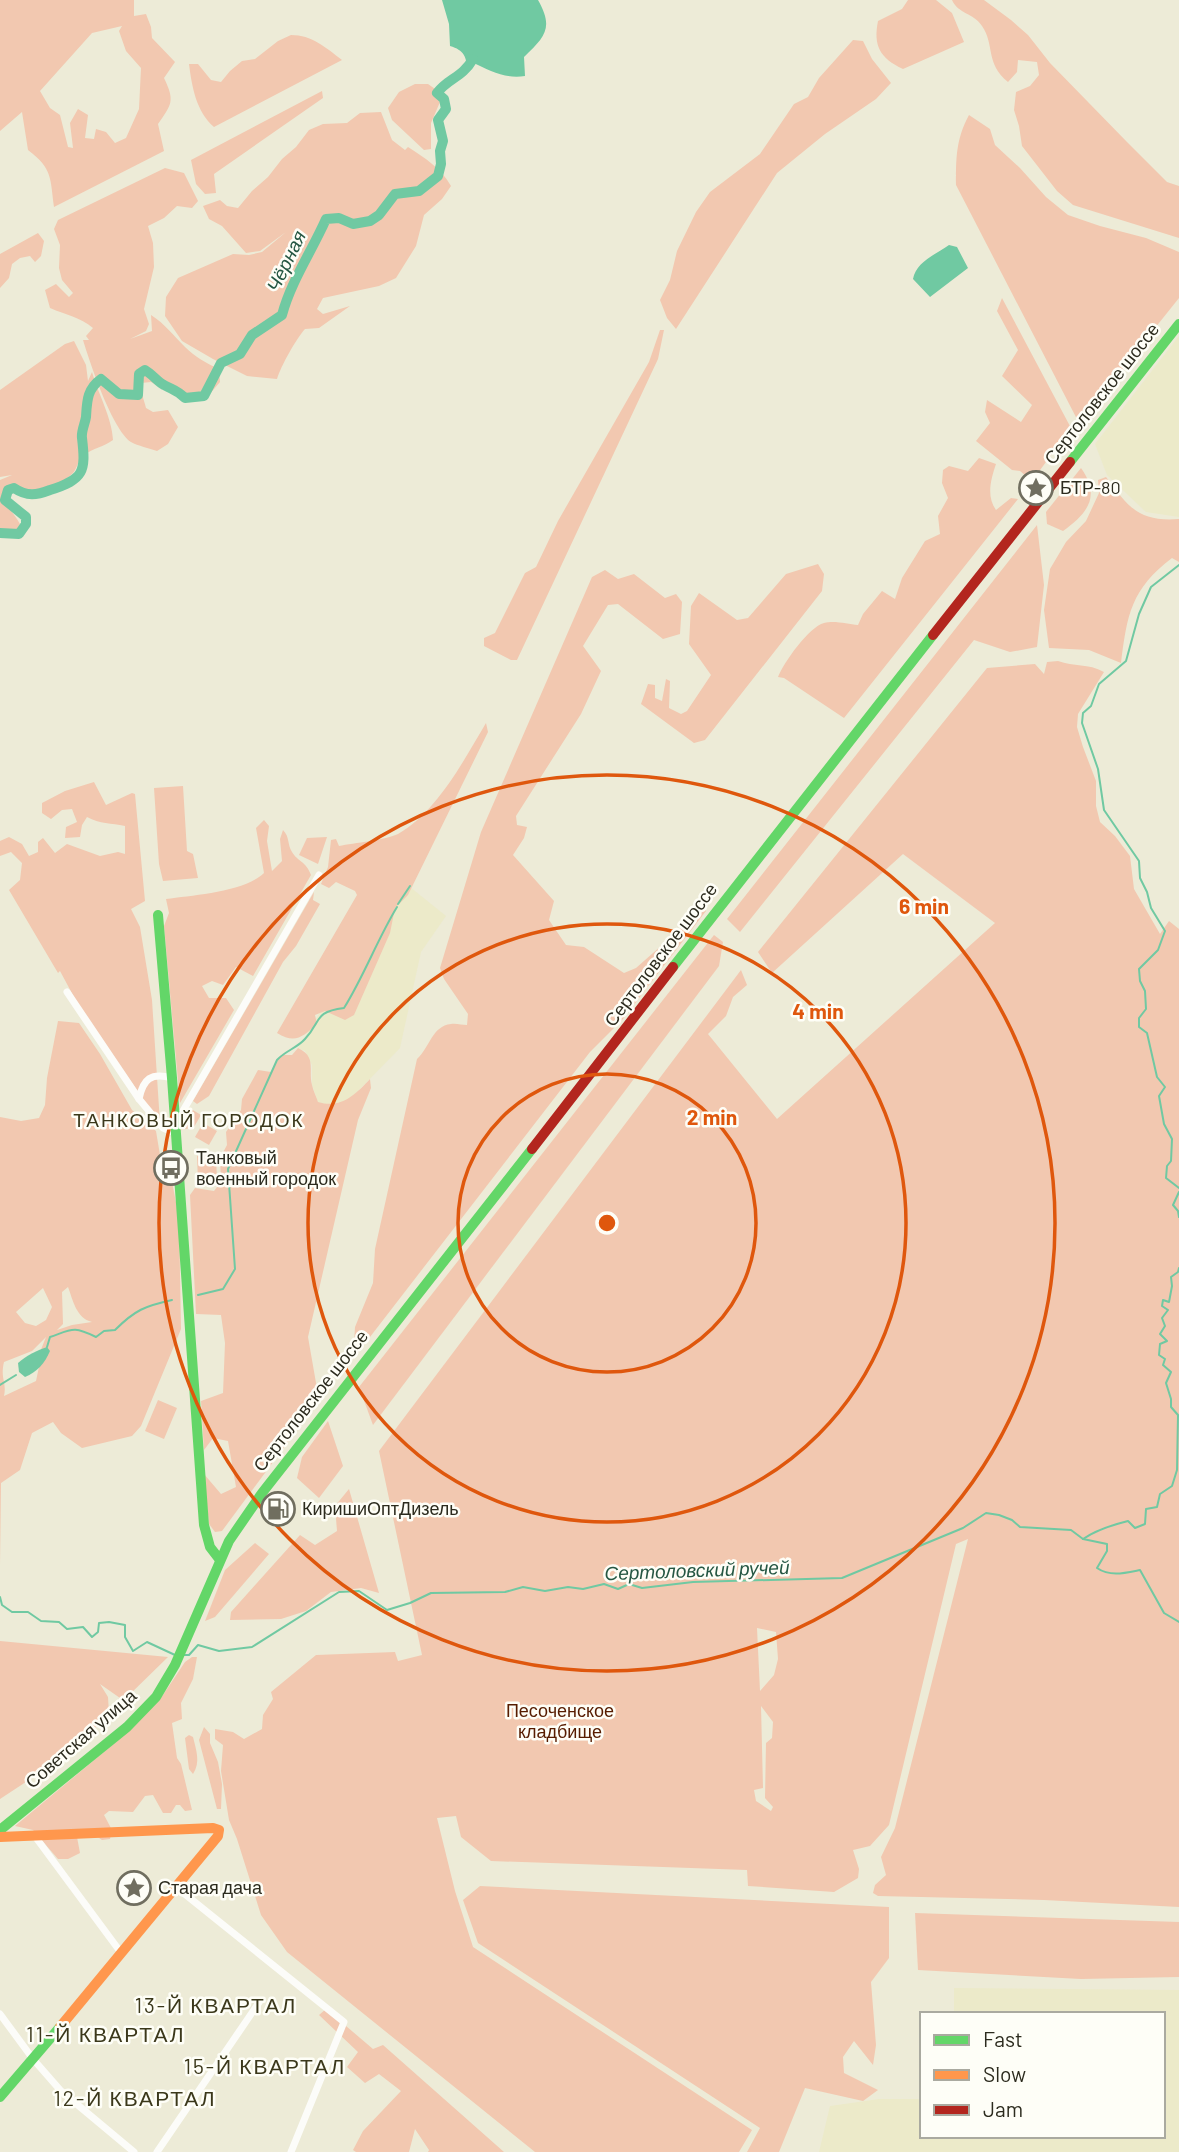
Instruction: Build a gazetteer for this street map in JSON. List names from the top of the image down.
{
  "streets": {
    "main road": ["Сертоловское шоссе", "Советская улица"]
  },
  "crossings": [
    ["Сертоловское шоссе", "Советская улица"]
  ],
  "districts": [
    "ТАНКОВЫЙ ГОРОДОК",
    "13-Й КВАРТАЛ",
    "11-Й КВАРТАЛ",
    "15-Й КВАРТАЛ",
    "12-Й КВАРТАЛ"
  ],
  "water": ["Чёрная", "Сертоловский ручей"],
  "parks": ["Песоченское кладбище"],
  "places": {
    "place": ["БТР-80", "Старая дача"],
    "bus stop": ["Танковый военный городок"],
    "fuel station": ["КиришиОптДизель"]
  },
  "legend": ["Fast", "Slow", "Jam"],
  "rings": ["6 min", "4 min", "2 min"]
}
